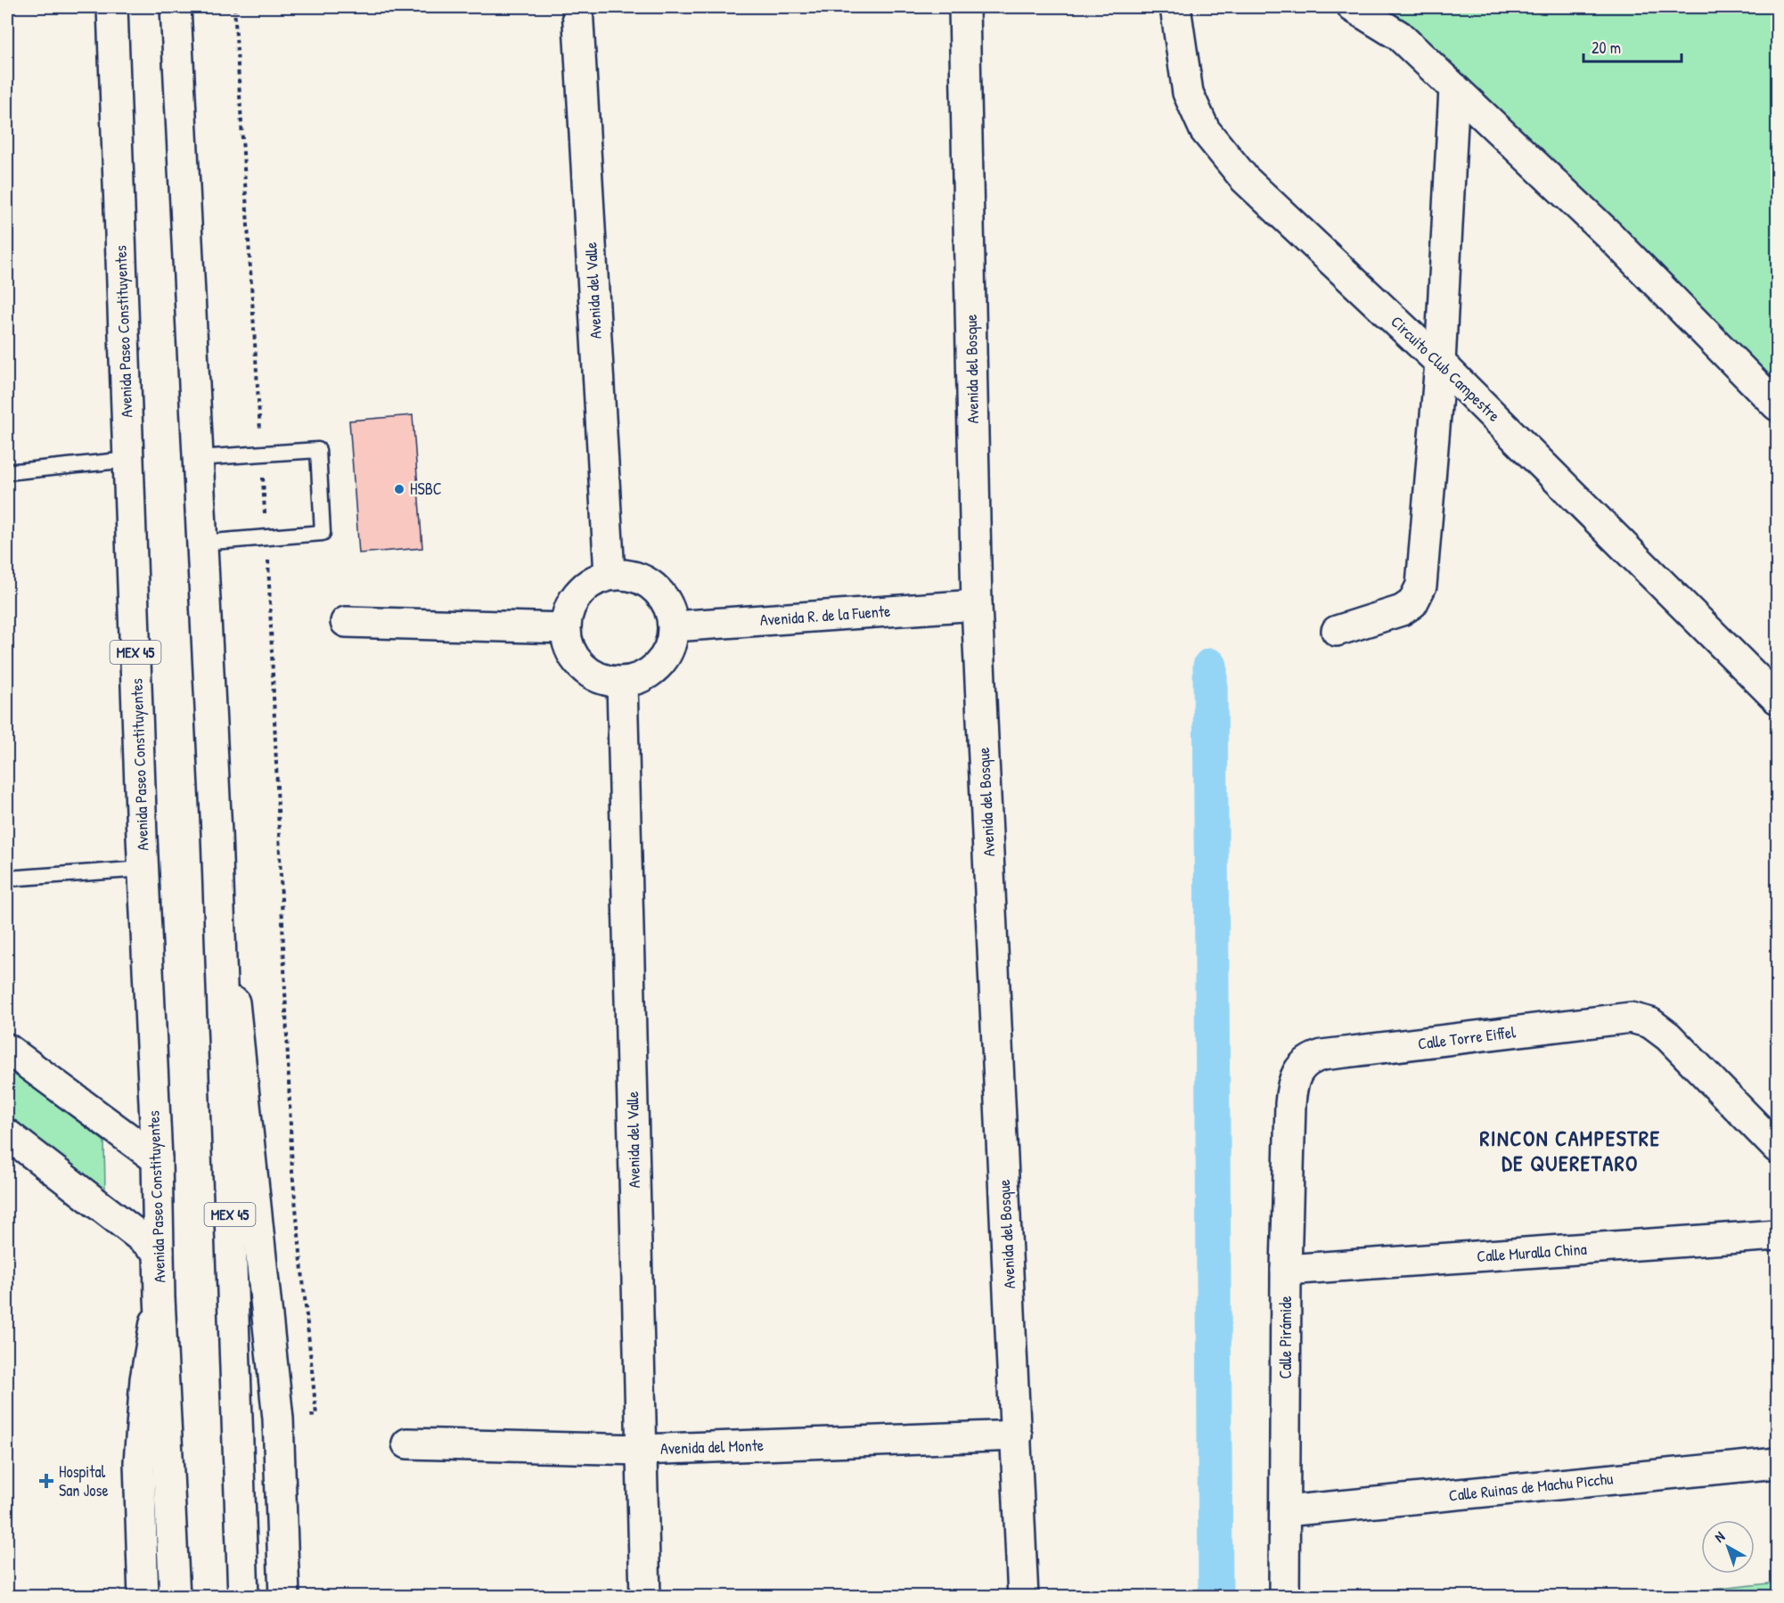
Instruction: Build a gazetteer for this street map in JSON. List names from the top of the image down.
{
  "streets": {
    "main road": [
      "Avenida del Valle",
      "Avenida Paseo Constituyentes",
      "Avenida del Bosque",
      "Circuito Club Campestre",
      "Avenida R. de la Fuente",
      "MEX 45",
      "Calle Torre Eiffel",
      "Calle Muralla China",
      "Calle Pirámide",
      "Avenida del Monte",
      "Calle Ruinas de Machu Picchu"
    ]
  },
  "crossings": [
    ["Avenida del Valle", "Avenida R. de la Fuente"],
    ["Avenida del Valle", "Avenida del Monte"],
    ["Avenida del Bosque", "Avenida R. de la Fuente"],
    ["Avenida del Bosque", "Avenida del Monte"],
    ["Calle Torre Eiffel", "Calle Pirámide"],
    ["Calle Muralla China", "Calle Pirámide"],
    ["Calle Pirámide", "Calle Ruinas de Machu Picchu"]
  ],
  "districts": ["RINCON CAMPESTRE DE QUERETARO"],
  "places": {
    "other": ["HSBC"],
    "health": ["Hospital San Jose"]
  },
  "scale_bar": "20 m",
  "north": "top left"
}
